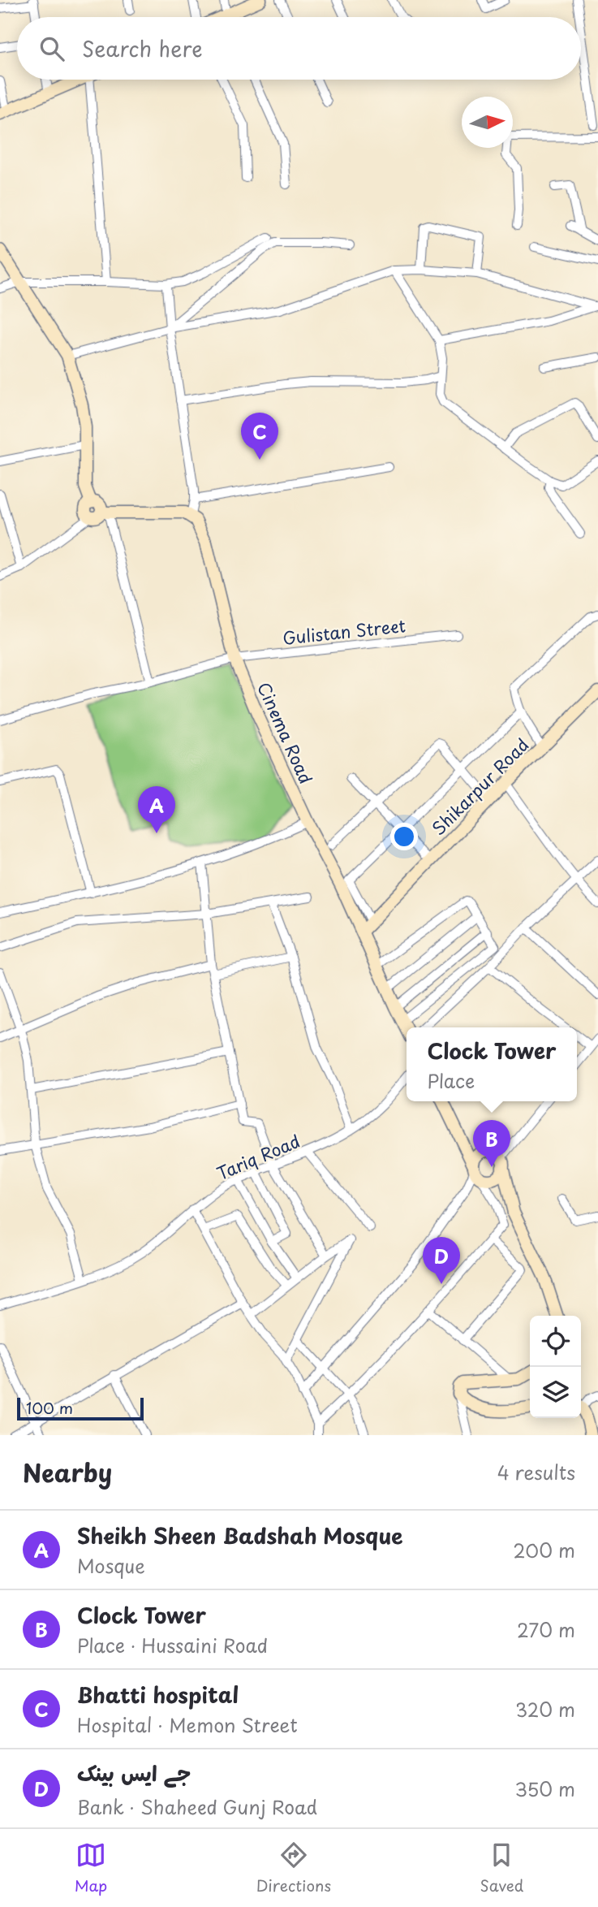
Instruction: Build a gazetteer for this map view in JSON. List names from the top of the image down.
{
  "streets": {
    "street": [
      "Gulistan Street",
      "Cinema Road",
      "Shikarpur Road",
      "Tariq Road"
    ]
  },
  "crossings": [
    ["Gulistan Street", "Cinema Road"],
    ["Cinema Road", "Shikarpur Road"]
  ],
  "scale_bar": "100 m",
  "north": "right",
  "page": {
    "search": "Search here",
    "pins": [
      "C",
      "A",
      "B",
      "D"
    ],
    "popup": ["Clock Tower", "Place"],
    "scale": "100 m",
    "heading": ["Nearby", "4 results"],
    "list": [
      {
        "mark": "A",
        "name": "Sheikh Sheen Badshah Mosque",
        "note": "Mosque",
        "value": "200 m"
      },
      {
        "mark": "B",
        "name": "Clock Tower",
        "note": "Place · Hussaini Road",
        "value": "270 m"
      },
      {
        "mark": "C",
        "name": "Bhatti hospital",
        "note": "Hospital · Memon Street",
        "value": "320 m"
      },
      {
        "mark": "D",
        "name": "جے ایس بینک",
        "note": "Bank · Shaheed Gunj Road",
        "value": "350 m"
      }
    ],
    "nav": ["Map", "Directions", "Saved"]
  }
}
